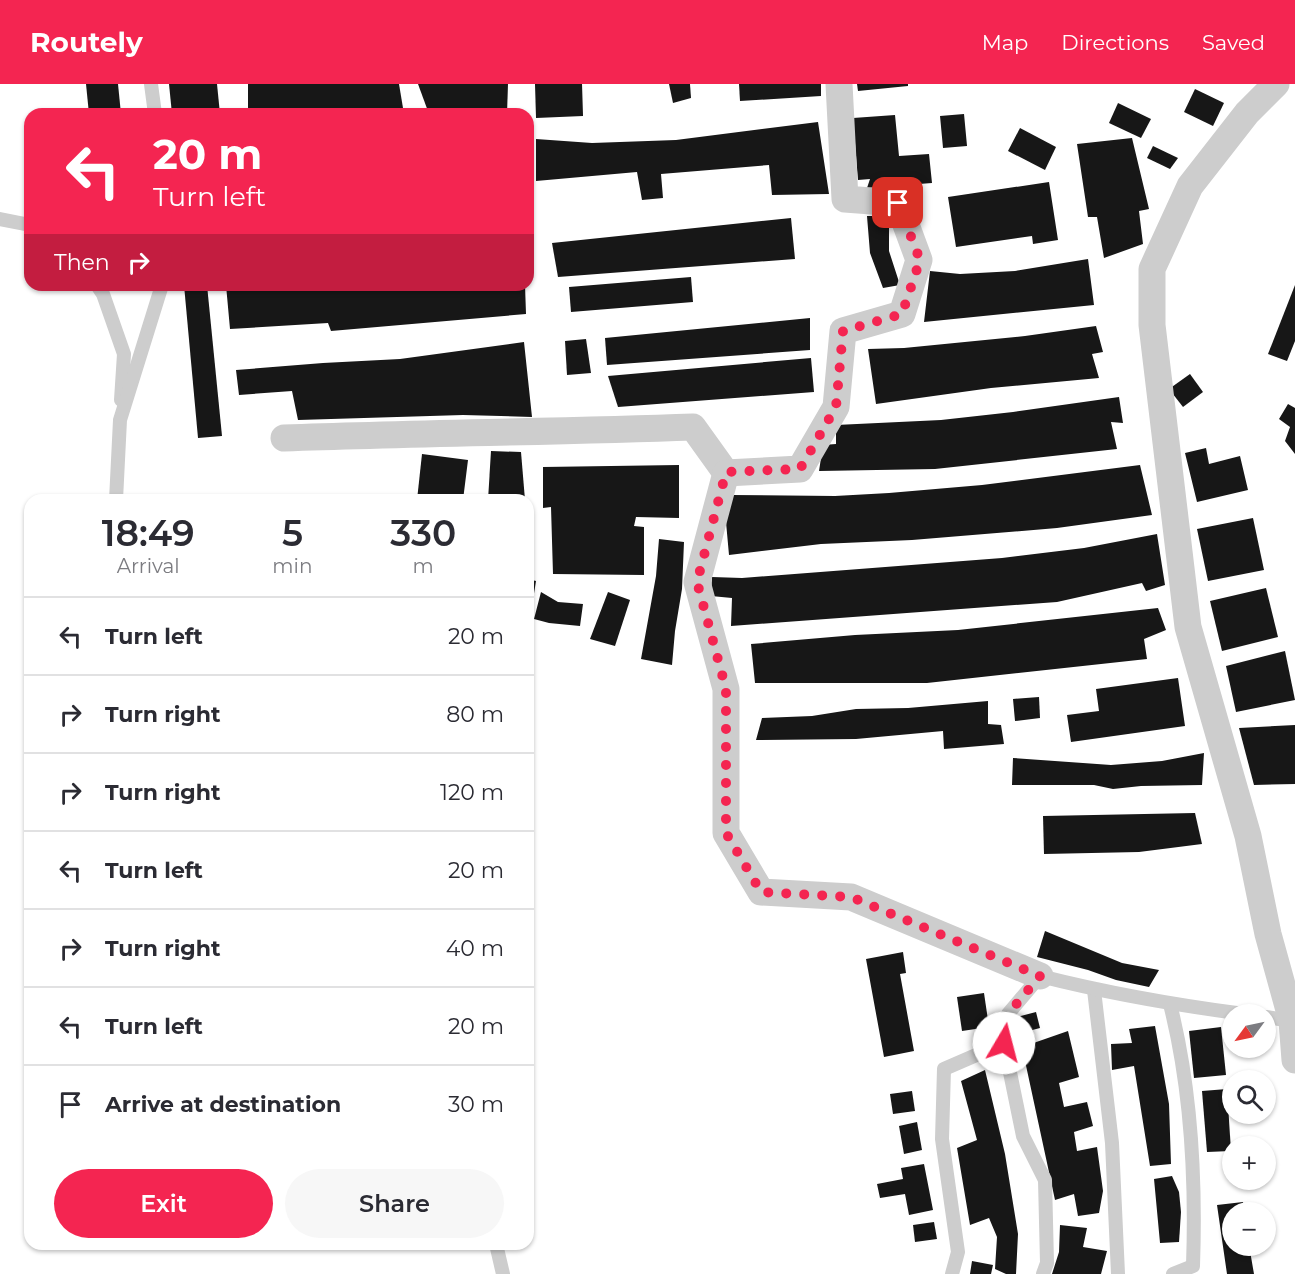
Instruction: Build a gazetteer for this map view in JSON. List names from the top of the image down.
{
  "north": "bottom left",
  "page": {
    "header": "Routely",
    "nav": ["Map", "Directions", "Saved"],
    "turn": ["20 m", "Turn left"],
    "then": "Then",
    "eta": [
      "18:49",
      "Arrival",
      "5",
      "min",
      "330",
      "m"
    ],
    "list": [
      {
        "name": "Turn left",
        "value": "20 m"
      },
      {
        "name": "Turn right",
        "value": "80 m"
      },
      {
        "name": "Turn right",
        "value": "120 m"
      },
      {
        "name": "Turn left",
        "value": "20 m"
      },
      {
        "name": "Turn right",
        "value": "40 m"
      },
      {
        "name": "Turn left",
        "value": "20 m"
      },
      {
        "name": "Arrive at destination",
        "value": "30 m"
      }
    ],
    "map_buttons": ["+", "−"],
    "buttons": ["Exit", "Share"]
  }
}
